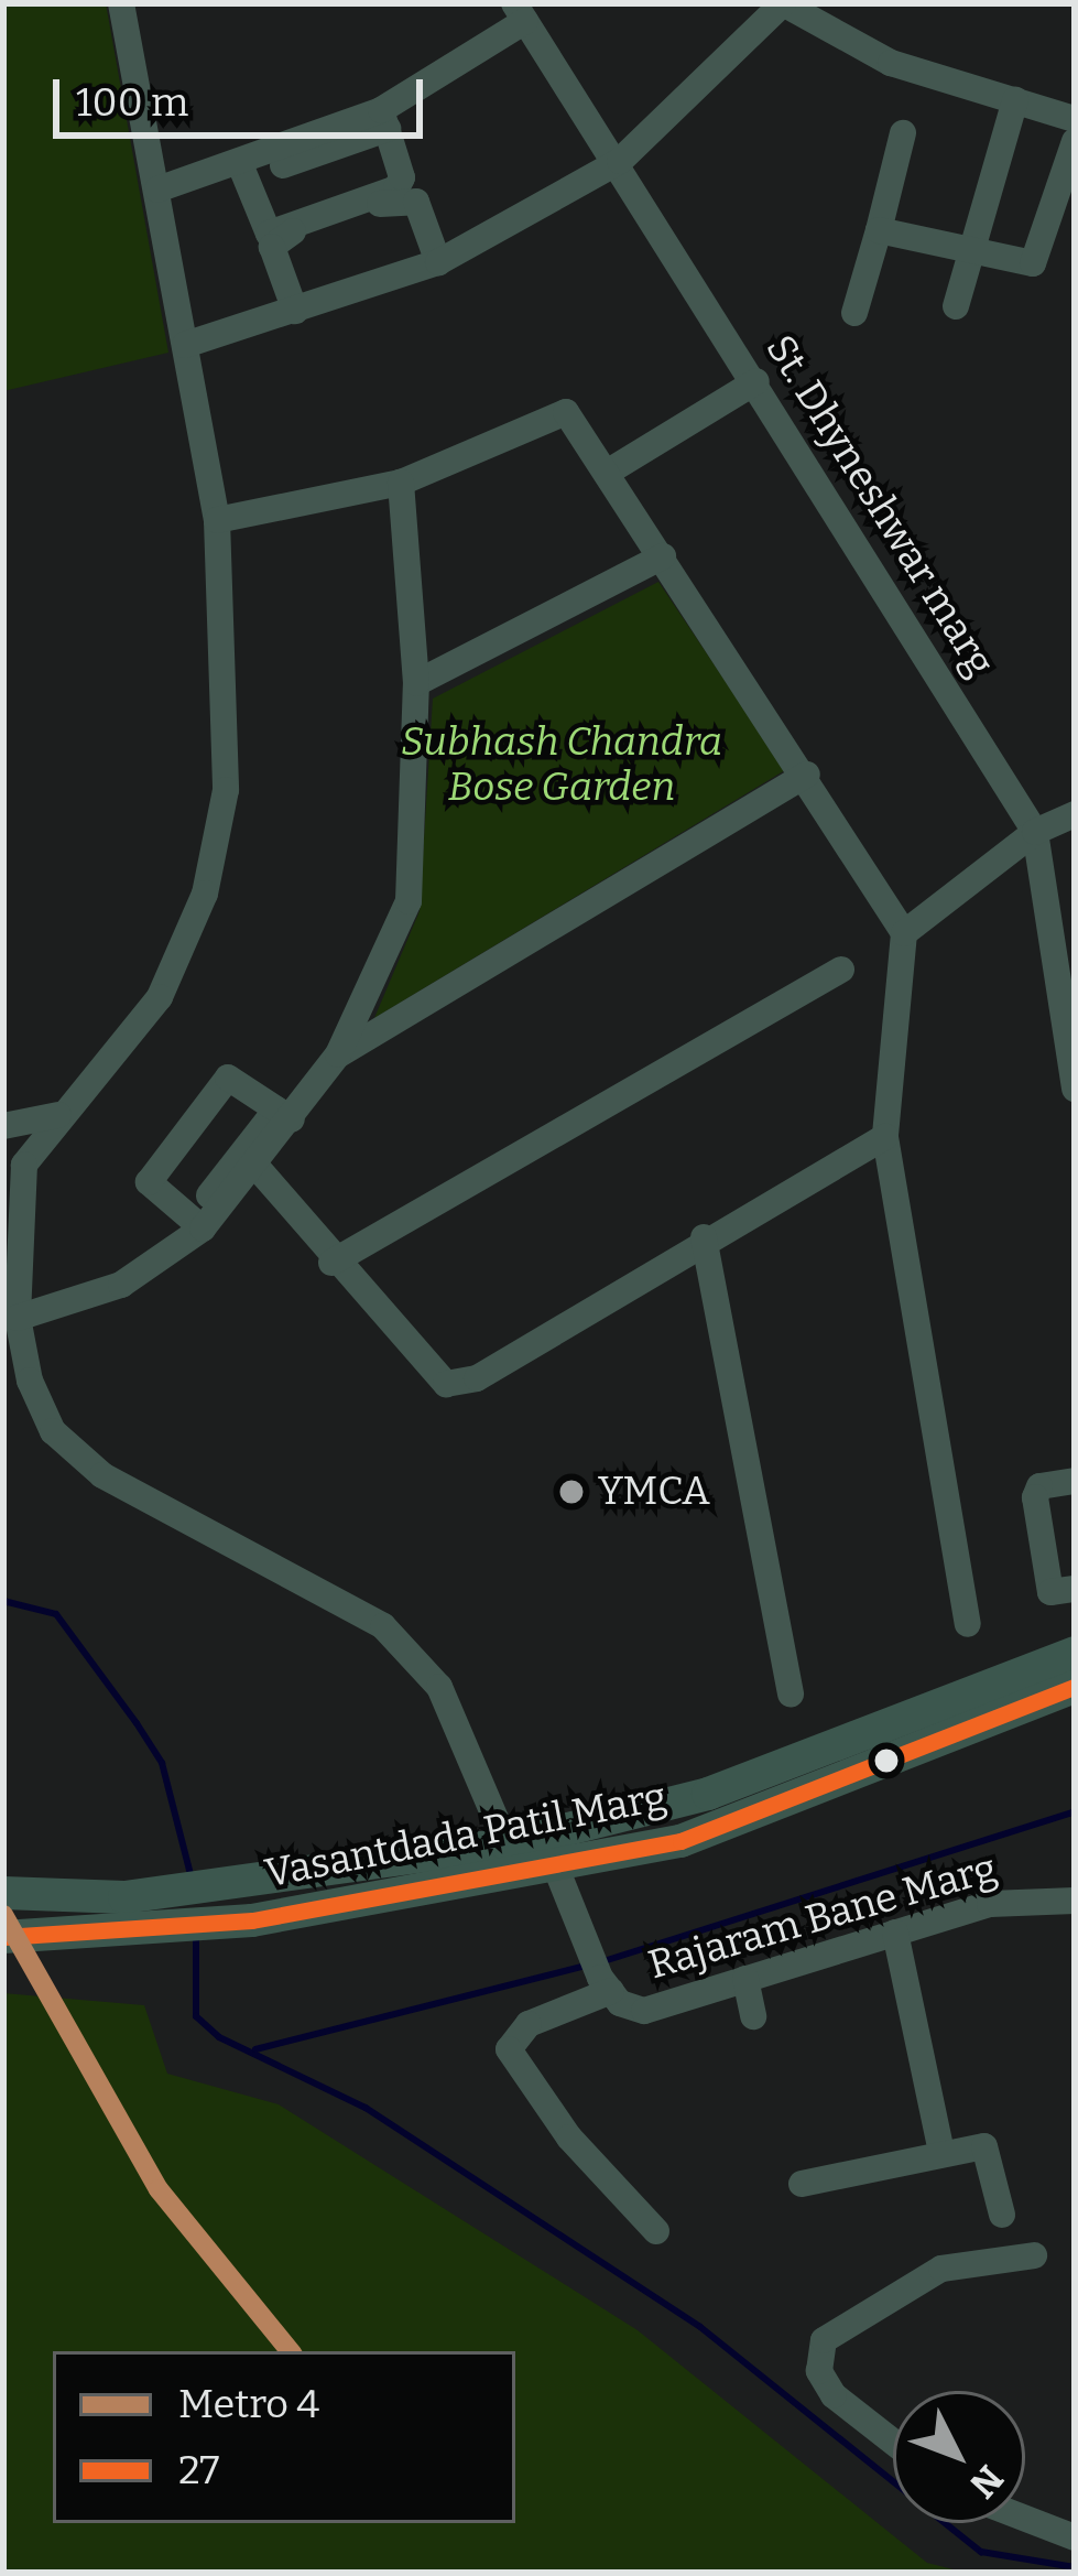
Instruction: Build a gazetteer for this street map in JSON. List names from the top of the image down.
{
  "streets": {
    "main road": ["Vasantdada Patil Marg"],
    "street": ["St. Dhyneshwar marg", "Rajaram Bane Marg"]
  },
  "crossings": [
    ["Vasantdada Patil Marg", "Rajaram Bane Marg"]
  ],
  "parks": ["Subhash Chandra Bose Garden"],
  "places": ["YMCA"],
  "lines": ["transit line 27", "metro line 4"],
  "legend": ["Metro 4", "27"],
  "scale_bar": "100 m",
  "north": "bottom right"
}
